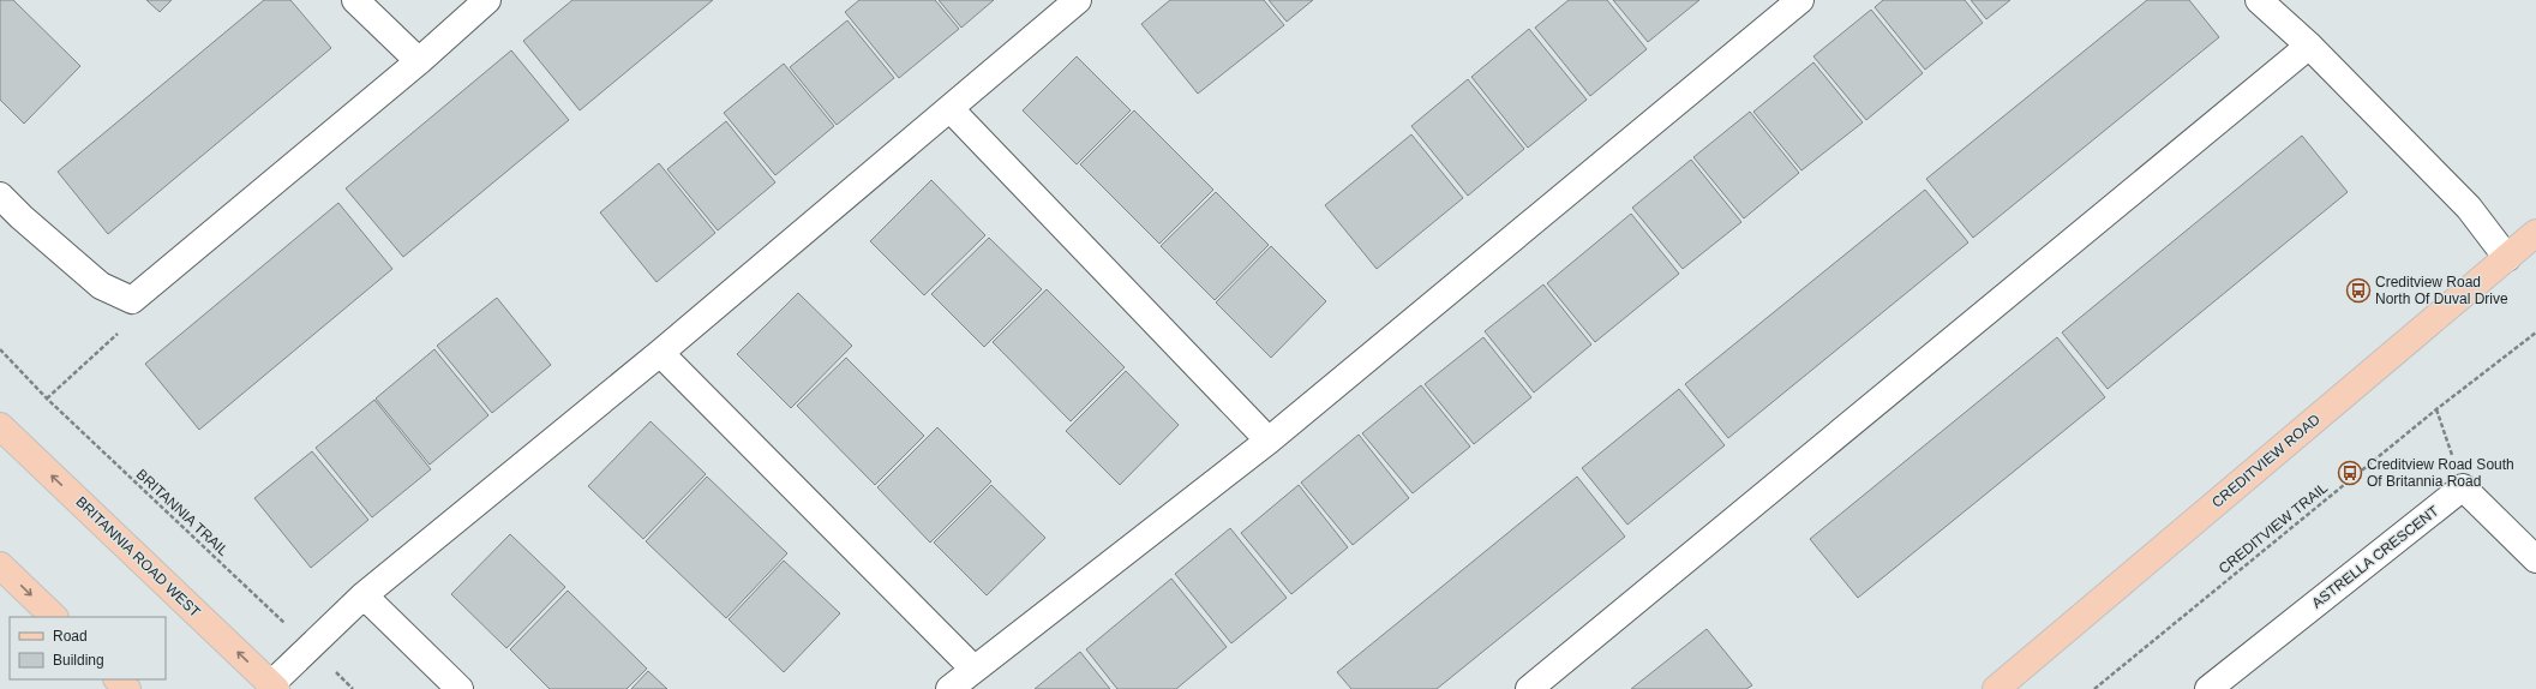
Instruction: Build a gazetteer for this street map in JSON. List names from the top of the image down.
{
  "streets": {
    "main road": ["CREDITVIEW ROAD", "BRITANNIA ROAD WEST"],
    "street": ["ASTRELLA CRESCENT"],
    "path": ["BRITANNIA TRAIL", "CREDITVIEW TRAIL"]
  },
  "one_way": ["BRITANNIA ROAD WEST"],
  "places": {
    "bus stop": ["Creditview Road North Of Duval Drive", "Creditview Road South Of Britannia Road"]
  },
  "legend": ["Road", "Building"]
}
